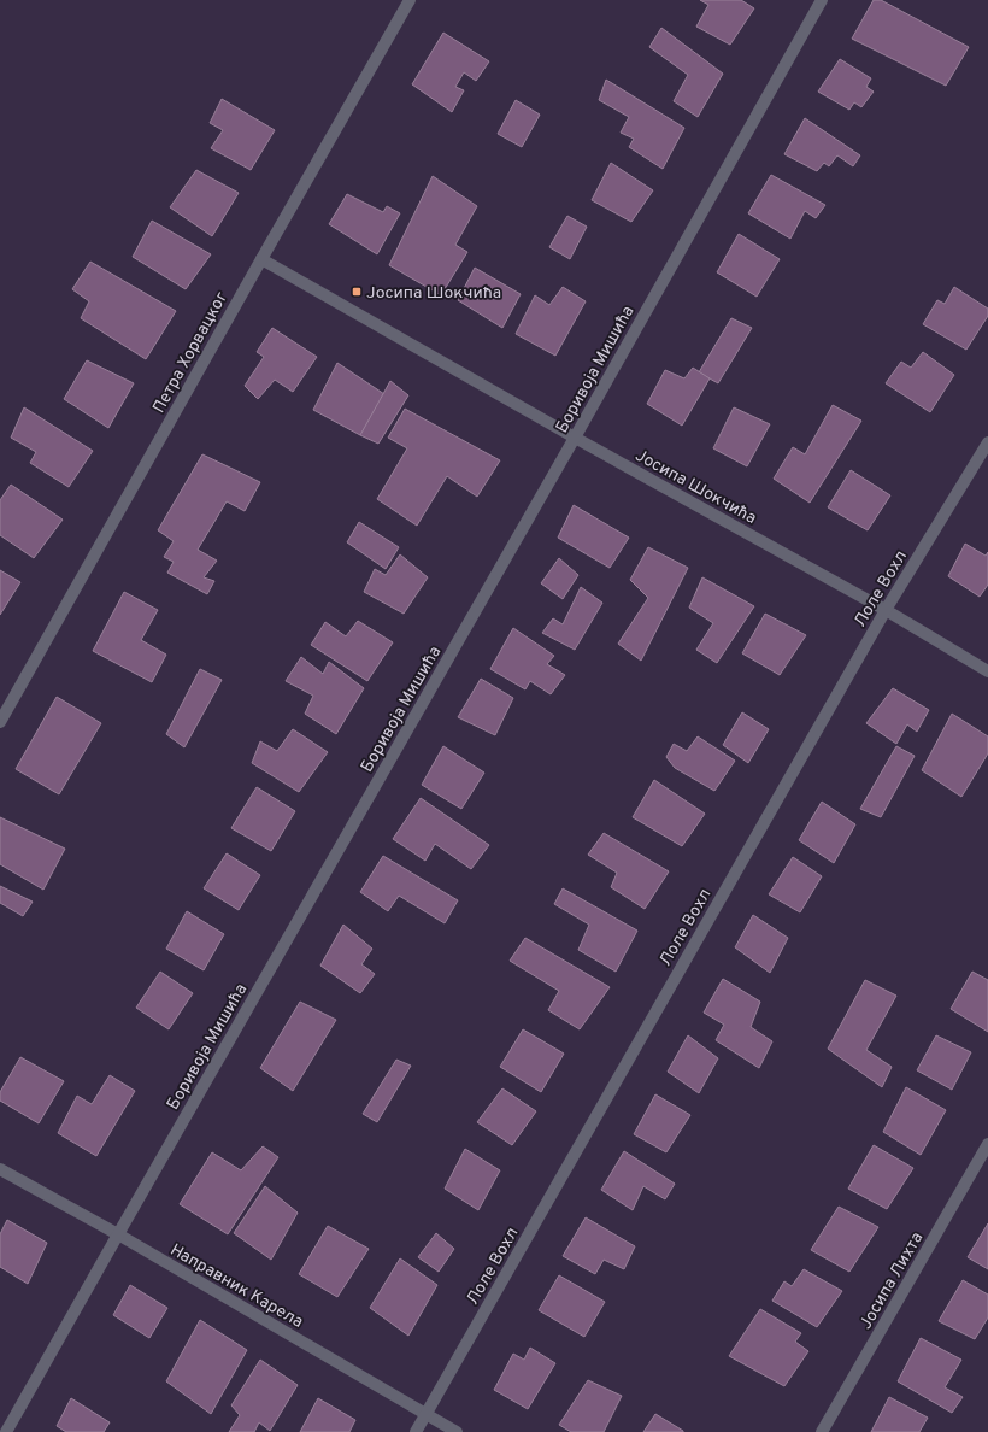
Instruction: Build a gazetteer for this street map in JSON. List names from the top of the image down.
{
  "streets": {
    "street": [
      "Петра Хорвацког",
      "Боривоја Мишића",
      "Јосипа Шокчића",
      "Лоле Вохл",
      "Јосипа Лихта",
      "Направник Карела"
    ]
  },
  "crossings": [
    ["Петра Хорвацког", "Јосипа Шокчића"],
    ["Боривоја Мишића", "Јосипа Шокчића"],
    ["Боривоја Мишића", "Направник Карела"],
    ["Јосипа Шокчића", "Лоле Вохл"],
    ["Лоле Вохл", "Направник Карела"]
  ],
  "places": {
    "transit": ["Јосипа Шокчића"]
  }
}
